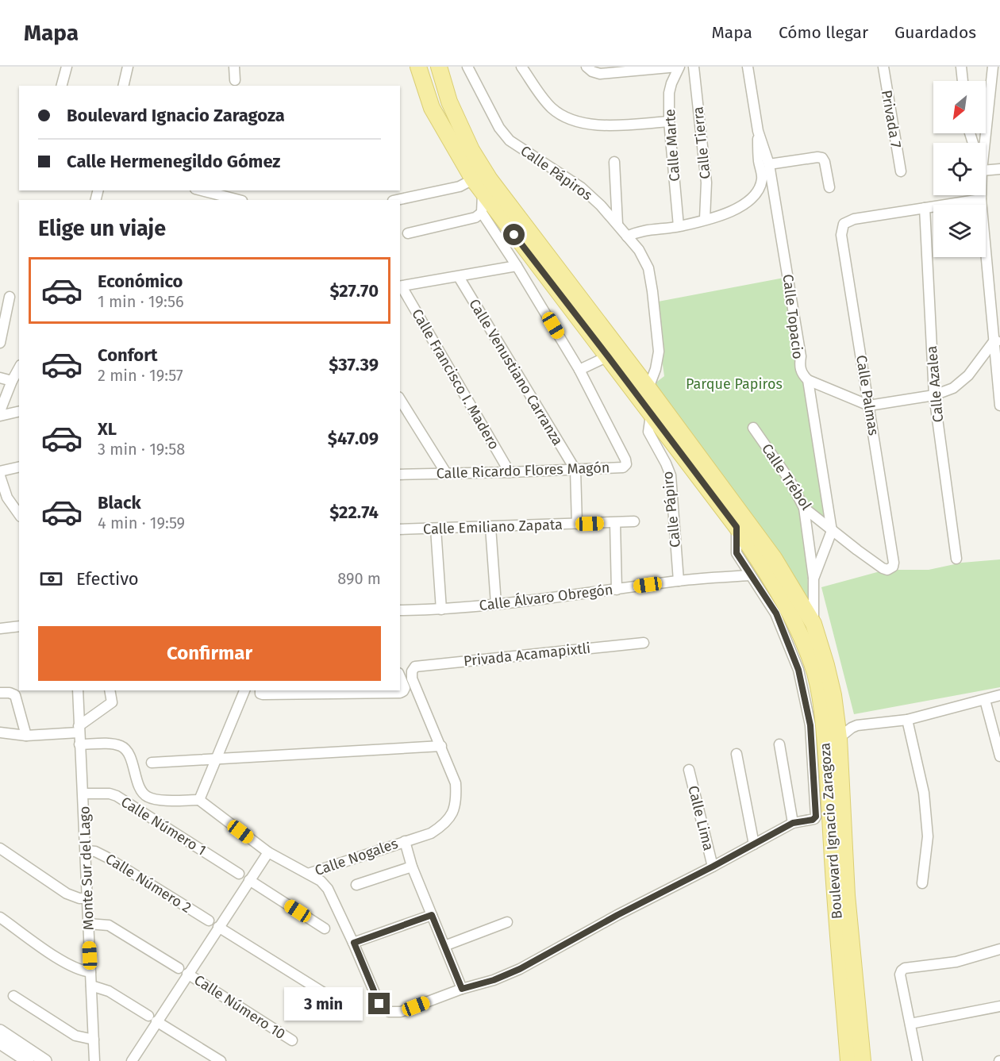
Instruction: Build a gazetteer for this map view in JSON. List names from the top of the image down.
{
  "streets": {
    "main road": ["Boulevard Ignacio Zaragoza"],
    "street": [
      "Privada 7",
      "Calle Tierra",
      "Calle Marte",
      "Calle Pápiros",
      "Calle Topacio",
      "Calle Venustiano Carranza",
      "Calle Francisco I. Madero",
      "Calle Azalea",
      "Calle Palmas",
      "Calle Ricardo Flores Magón",
      "Calle Trébol",
      "Calle Pápiro",
      "Calle Emiliano Zapata",
      "Calle Álvaro Obregón",
      "Privada Acamapixtli",
      "Calle Lima",
      "Calle Número 1",
      "Calle Nogales",
      "Monte Sur del Lago",
      "Calle Número 2",
      "Calle Número 10"
    ]
  },
  "crossings": [
    ["Calle Pápiros", "Boulevard Ignacio Zaragoza"],
    ["Calle Topacio", "Calle Trébol"],
    ["Calle Venustiano Carranza", "Calle Ricardo Flores Magón"],
    ["Calle Venustiano Carranza", "Calle Emiliano Zapata"],
    ["Calle Francisco I. Madero", "Calle Ricardo Flores Magón"],
    ["Calle Azalea", "Calle Palmas"],
    ["Calle Palmas", "Calle Trébol"],
    ["Calle Pápiro", "Calle Álvaro Obregón"],
    ["Calle Pápiro", "Boulevard Ignacio Zaragoza"],
    ["Privada Acamapixtli", "Calle Nogales"],
    ["Calle Número 1", "Monte Sur del Lago"],
    ["Monte Sur del Lago", "Calle Número 2"],
    ["Monte Sur del Lago", "Calle Número 10"]
  ],
  "parks": ["Parque Papiros"],
  "north": "bottom left",
  "page": {
    "header": "Mapa",
    "nav": ["Mapa", "Cómo llegar", "Guardados"],
    "banner": ["Boulevard Ignacio Zaragoza", "Calle Hermenegildo Gómez"],
    "heading": "Elige un viaje",
    "list": [
      {
        "name": "Económico",
        "note": "1 min · 19:56",
        "value": "$27.70"
      },
      {
        "name": "Confort",
        "note": "2 min · 19:57",
        "value": "$37.39"
      },
      {
        "name": "XL",
        "note": "3 min · 19:58",
        "value": "$47.09"
      },
      {
        "name": "Black",
        "note": "4 min · 19:59",
        "value": "$22.74"
      }
    ],
    "pay": ["Efectivo", "890 m"],
    "buttons": "Confirmar",
    "bubble": "3 min"
  }
}
